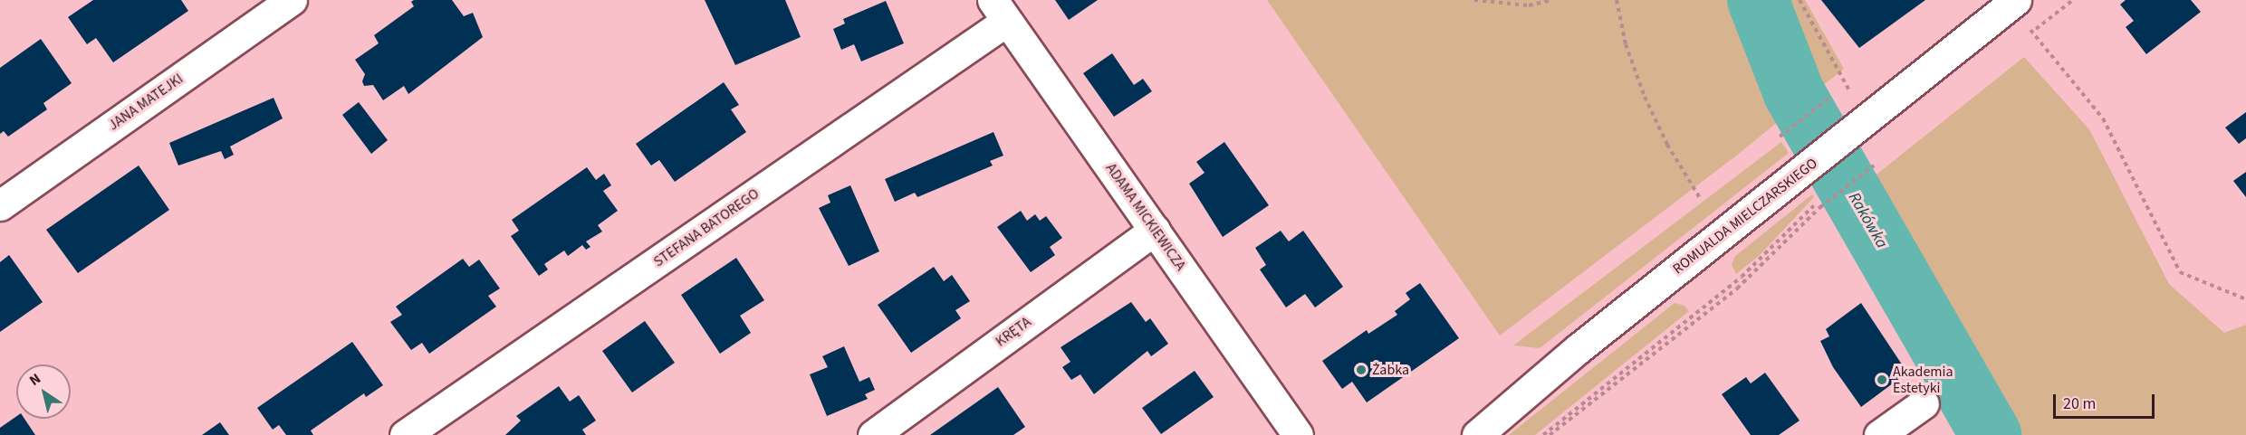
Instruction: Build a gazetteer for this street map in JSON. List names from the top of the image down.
{
  "streets": {
    "street": [
      "JANA MATEJKI",
      "ROMUALDA MIELCZARSKIEGO",
      "ADAMA MICKIEWICZA",
      "STEFANA BATOREGO",
      "KRĘTA"
    ]
  },
  "crossings": [
    ["ADAMA MICKIEWICZA", "STEFANA BATOREGO"],
    ["ADAMA MICKIEWICZA", "KRĘTA"]
  ],
  "water": ["Rakówka"],
  "places": ["Żabka", "Akademia Estetyki"],
  "scale_bar": "20 m",
  "north": "top left"
}
